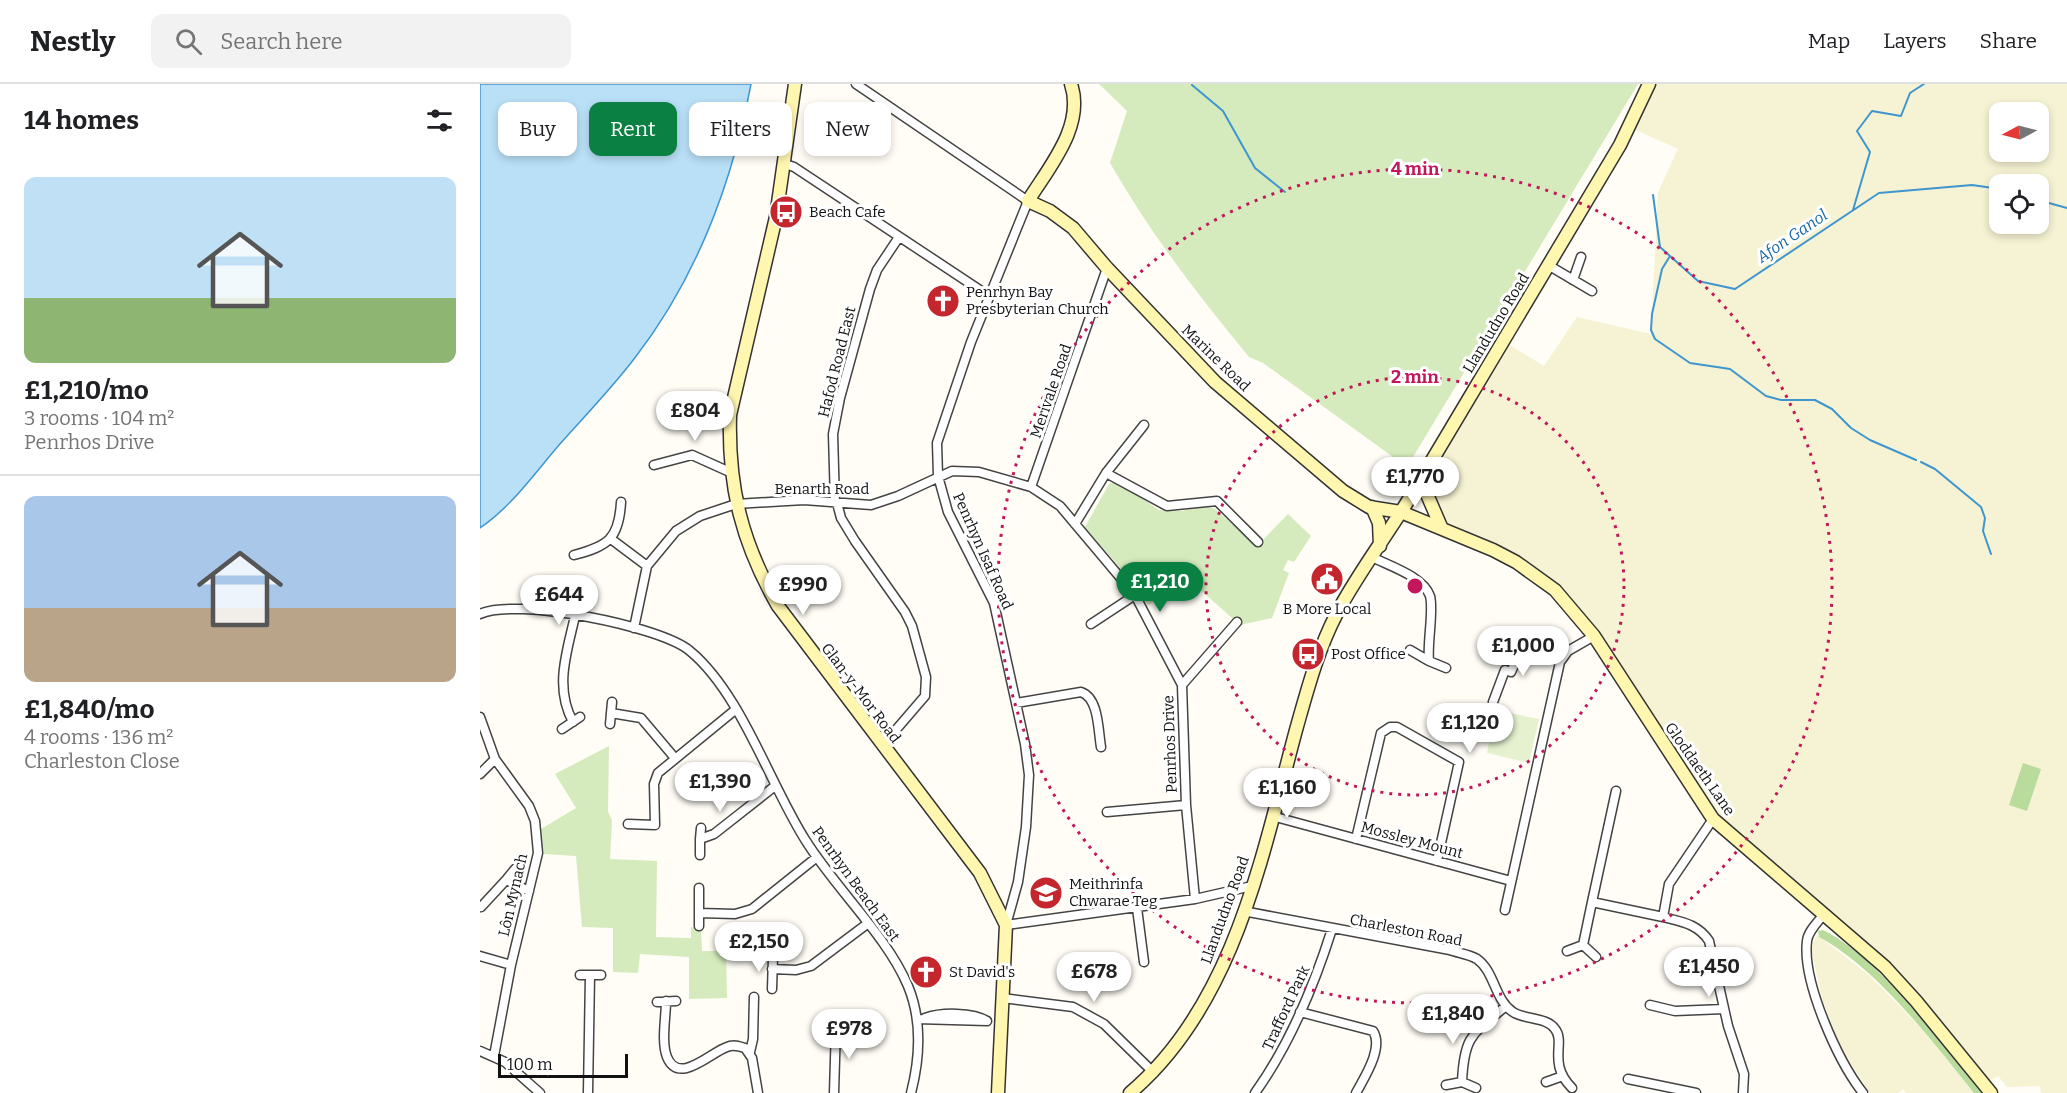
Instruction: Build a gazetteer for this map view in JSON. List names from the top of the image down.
{
  "streets": {
    "street": [
      "Llandudno Road",
      "Marine Road",
      "Hafod Road East",
      "Merivale Road",
      "Benarth Road",
      "Penrhyn Isaf Road",
      "Glan-y-Mor Road",
      "Penrhos Drive",
      "Gloddaeth Lane",
      "Mossley Mount",
      "Penrhyn Beach East",
      "Lôn Mynach",
      "Charleston Road",
      "Trafford Park"
    ]
  },
  "crossings": [
    ["Llandudno Road", "Marine Road"],
    ["Llandudno Road", "Gloddaeth Lane"],
    ["Llandudno Road", "Mossley Mount"],
    ["Llandudno Road", "Charleston Road"],
    ["Marine Road", "Merivale Road"],
    ["Marine Road", "Penrhyn Isaf Road"],
    ["Marine Road", "Gloddaeth Lane"],
    ["Hafod Road East", "Benarth Road"],
    ["Merivale Road", "Penrhos Drive"],
    ["Benarth Road", "Penrhyn Isaf Road"],
    ["Benarth Road", "Glan-y-Mor Road"],
    ["Benarth Road", "Penrhos Drive"],
    ["Penrhyn Isaf Road", "Glan-y-Mor Road"],
    ["Penrhyn Isaf Road", "Penrhos Drive"],
    ["Charleston Road", "Trafford Park"]
  ],
  "water": ["Afon Ganol"],
  "places": {
    "bus stop": ["Beach Cafe", "Post Office"],
    "church": ["Penrhyn Bay Presbyterian Church", "St David's"],
    "public building": ["B More Local"],
    "school or university": ["Meithrinfa Chwarae Teg"]
  },
  "scale_bar": "100 m",
  "north": "left",
  "page": {
    "header": "Nestly",
    "search": "Search here",
    "nav": ["Map", "Layers", "Share"],
    "heading": "14 homes",
    "chip": [
      "Buy",
      "Rent",
      "Filters",
      "New"
    ],
    "list": [
      {
        "name": "£1,210/mo",
        "note": "3 rooms · 104 m² · Penrhos Drive"
      },
      {
        "name": "£1,840/mo",
        "note": "4 rooms · 136 m² · Charleston Close"
      }
    ],
    "price": [
      "£804",
      "£1,770",
      "£1,210",
      "£990",
      "£644",
      "£1,000",
      "£1,120",
      "£1,390",
      "£1,160",
      "£2,150",
      "£1,450",
      "£678",
      "£1,840",
      "£978"
    ],
    "scale": "100 m"
  },
  "rings": ["4 min", "2 min"]
}
